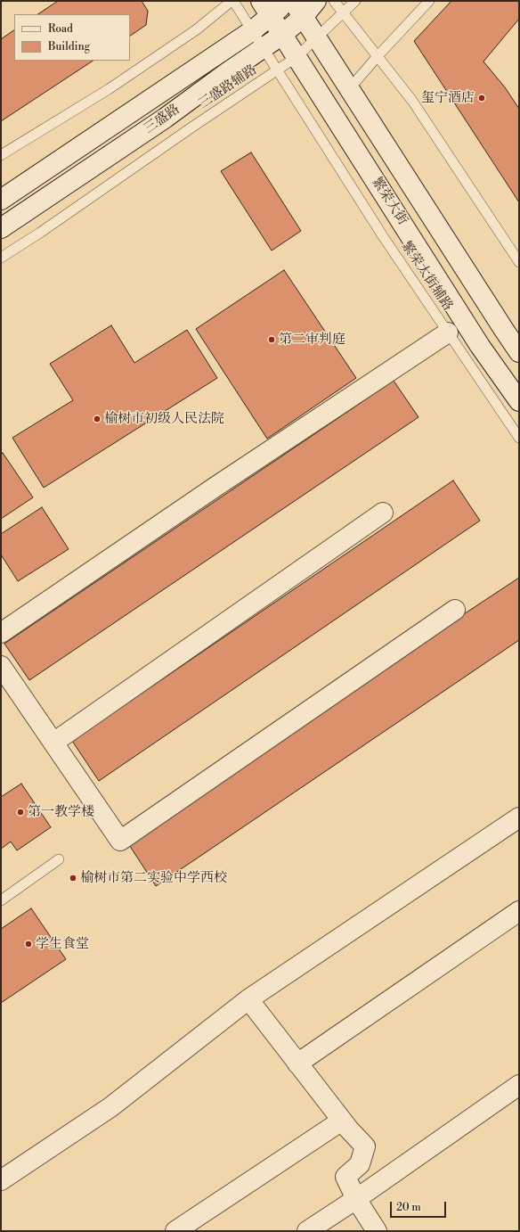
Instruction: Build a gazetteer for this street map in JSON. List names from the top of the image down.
{
  "streets": {
    "street": ["三盛路", "繁荣大街"],
    "lane": ["三盛路辅路", "繁荣大街辅路"]
  },
  "crossings": [
    ["三盛路辅路", "繁荣大街"],
    ["三盛路辅路", "繁荣大街辅路"],
    ["三盛路", "繁荣大街"],
    ["三盛路", "繁荣大街辅路"]
  ],
  "places": [
    "玺宁酒店",
    "第二审判庭",
    "榆树市初级人民法院",
    "第一教学楼",
    "榆树市第二实验中学西校",
    "学生食堂"
  ],
  "legend": ["Road", "Building"],
  "scale_bar": "20 m"
}
